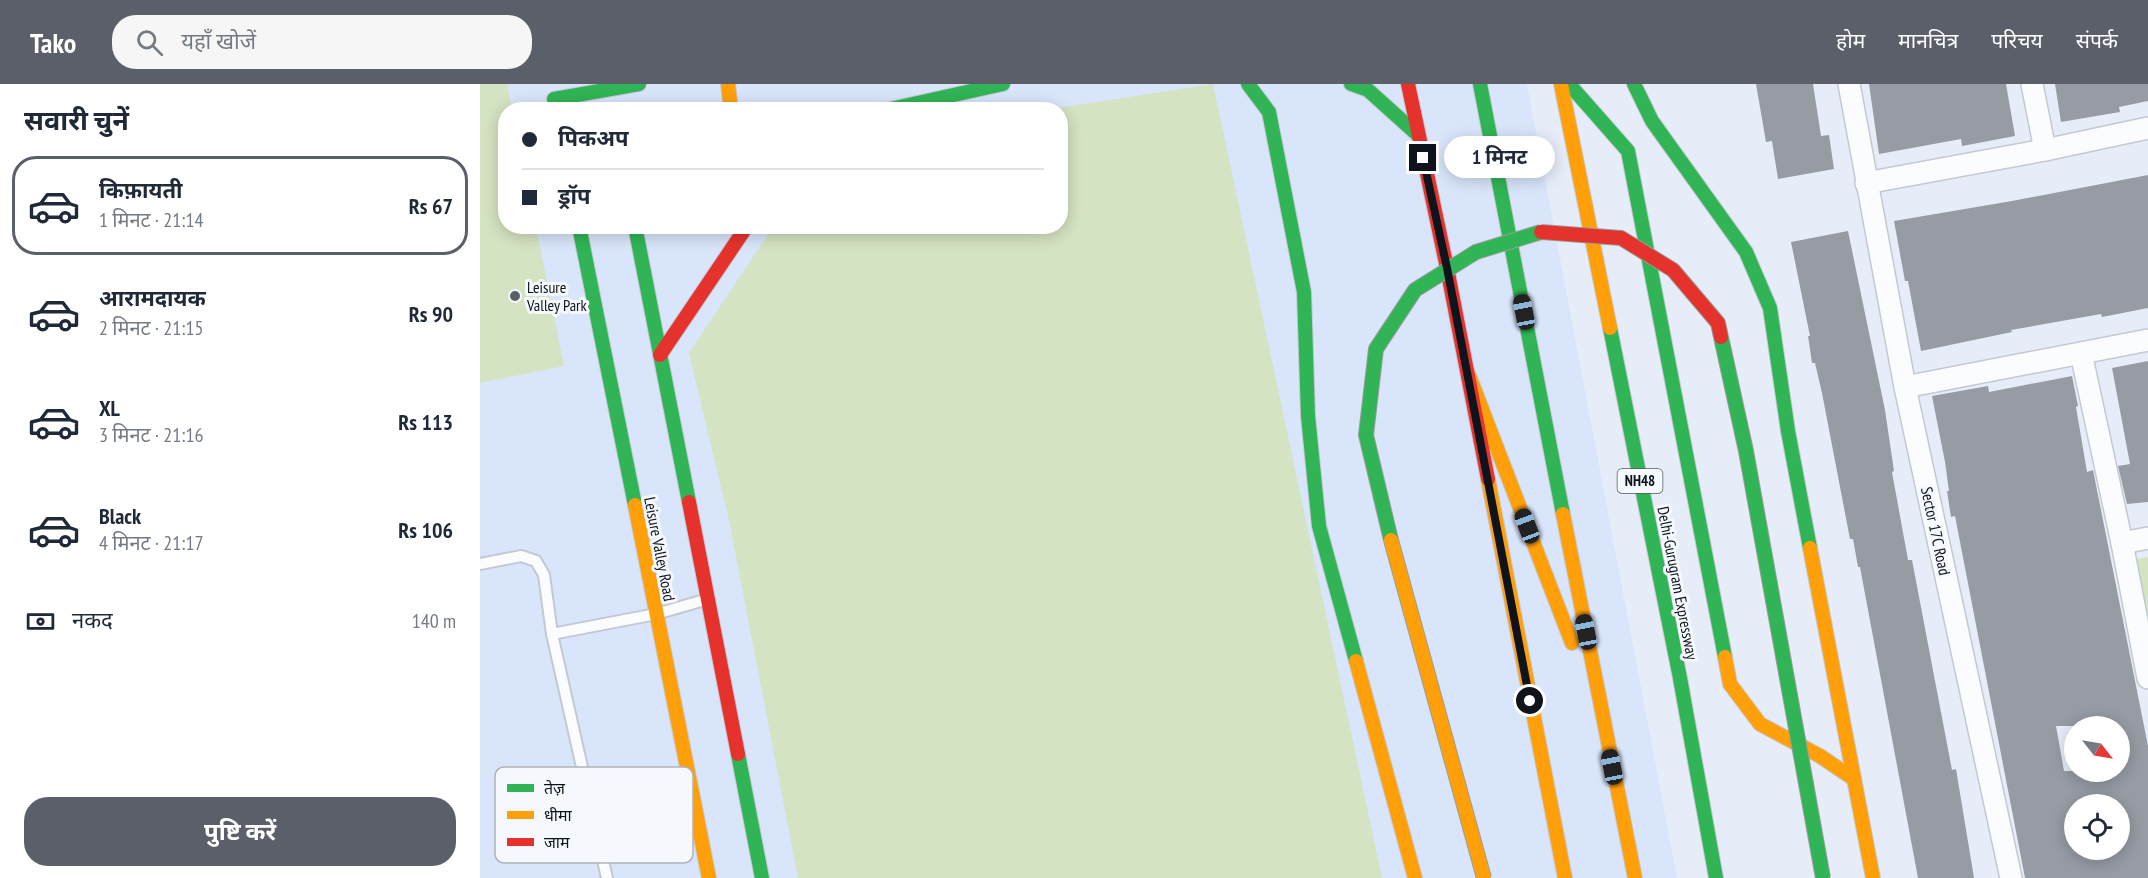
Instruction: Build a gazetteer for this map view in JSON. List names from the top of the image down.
{
  "streets": {
    "main road": ["NH48", "Leisure Valley Road", "Delhi-Gurugram Expressway"],
    "street": ["Sector 17C Road"]
  },
  "places": ["Leisure Valley Park"],
  "legend": ["तेज़", "धीमा", "जाम"],
  "north": "bottom right",
  "page": {
    "header": "Tako",
    "search": "यहाँ खोजें",
    "nav": [
      "होम",
      "मानचित्र",
      "परिचय",
      "संपर्क"
    ],
    "heading": "सवारी चुनें",
    "banner": ["पिकअप", "ड्रॉप"],
    "bubble": "1 मिनट",
    "list": [
      {
        "name": "किफ़ायती",
        "note": "1 मिनट · 21:14",
        "value": "Rs 67"
      },
      {
        "name": "आरामदायक",
        "note": "2 मिनट · 21:15",
        "value": "Rs 90"
      },
      {
        "name": "XL",
        "note": "3 मिनट · 21:16",
        "value": "Rs 113"
      },
      {
        "name": "Black",
        "note": "4 मिनट · 21:17",
        "value": "Rs 106"
      }
    ],
    "pay": ["नकद", "140 m"],
    "buttons": "पुष्टि करें"
  }
}
